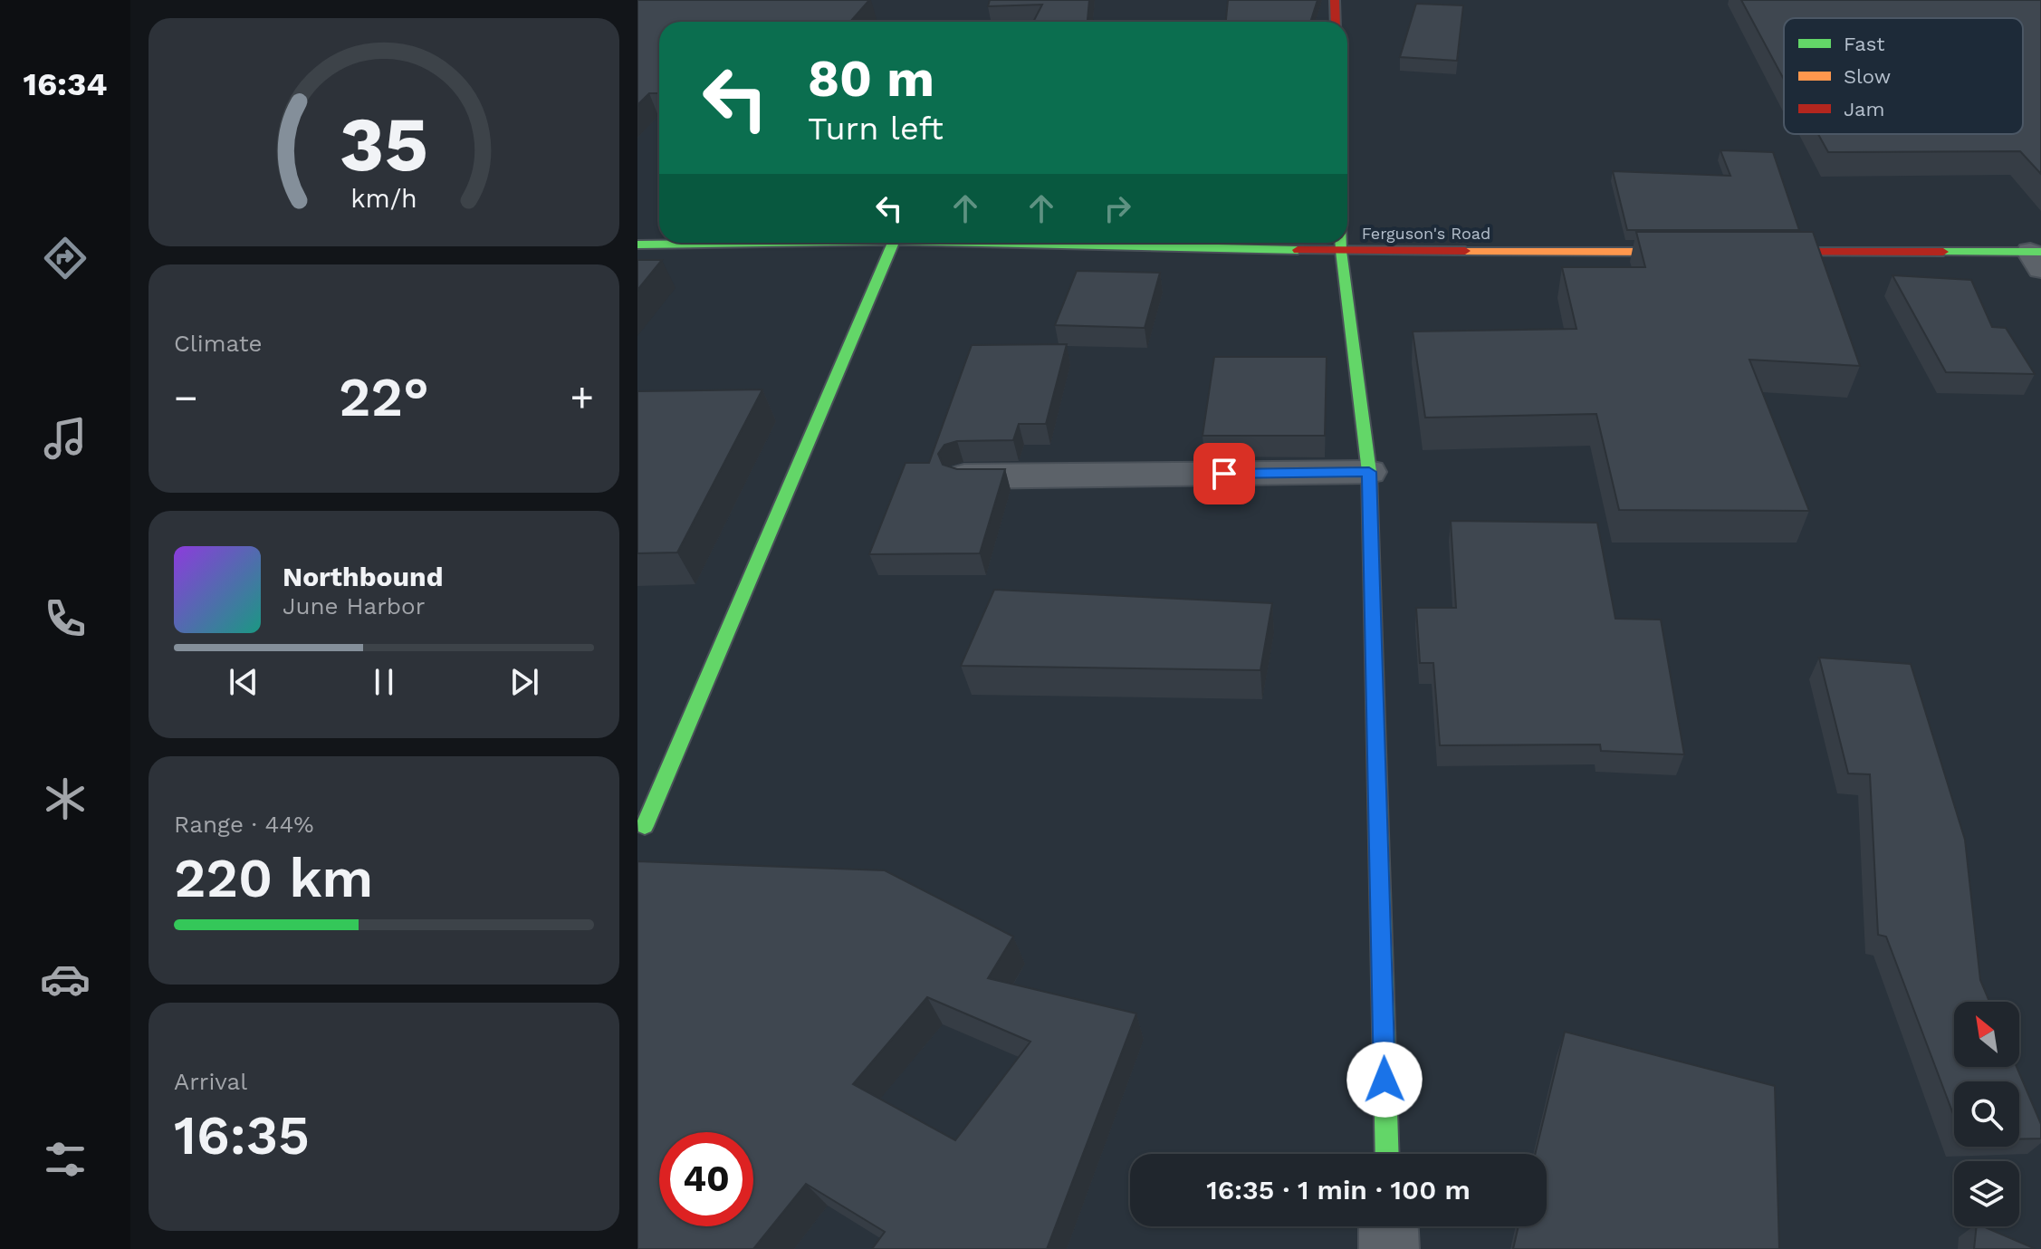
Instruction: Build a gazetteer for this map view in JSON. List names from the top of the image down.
{
  "streets": {
    "street": ["Ferguson's Road"]
  },
  "legend": ["Fast", "Slow", "Jam"],
  "north": "top left",
  "page": {
    "tabs": "16:34",
    "turn": ["80 m", "Turn left"],
    "tile": [
      "Climate",
      ["Range · 44%", "220 km"],
      ["Arrival", "16:35"]
    ],
    "heat": ["−", "22°", "+"],
    "song": ["Northbound", "June Harbor"],
    "limit": "40",
    "trip": "16:35 · 1 min · 100 m",
    "gauge": ["35", "km/h"]
  }
}
